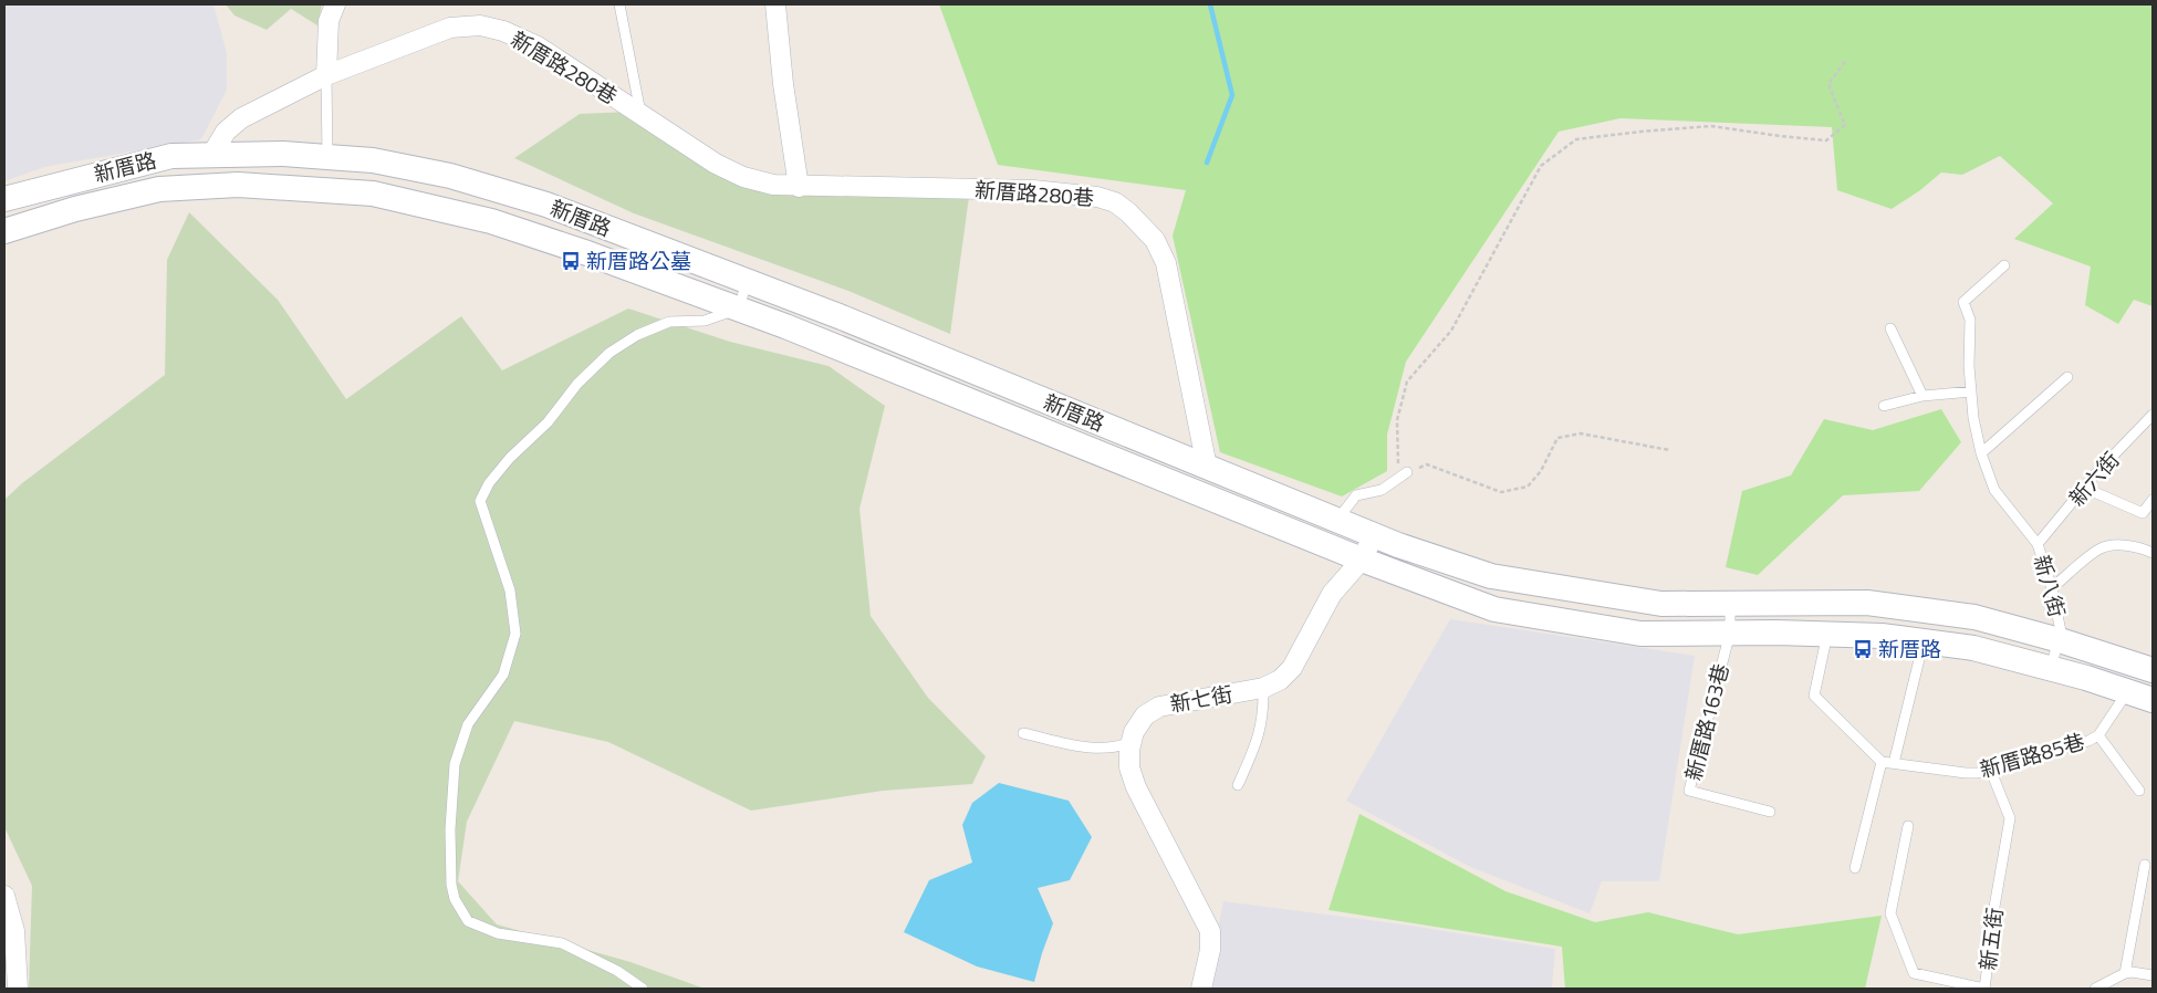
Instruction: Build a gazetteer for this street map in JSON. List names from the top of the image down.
{
  "streets": {
    "street": ["新厝路280巷", "新厝路", "新七街"],
    "lane": [
      "新六街",
      "新八街",
      "新厝路163巷",
      "新厝路85巷",
      "新五街"
    ]
  },
  "crossings": [
    ["新厝路280巷", "新厝路"],
    ["新厝路", "新八街"],
    ["新厝路", "新七街"],
    ["新厝路", "新厝路163巷"],
    ["新厝路", "新厝路85巷"],
    ["新六街", "新八街"],
    ["新厝路85巷", "新五街"]
  ],
  "places": {
    "bus stop": ["新厝路公墓", "新厝路"]
  }
}
